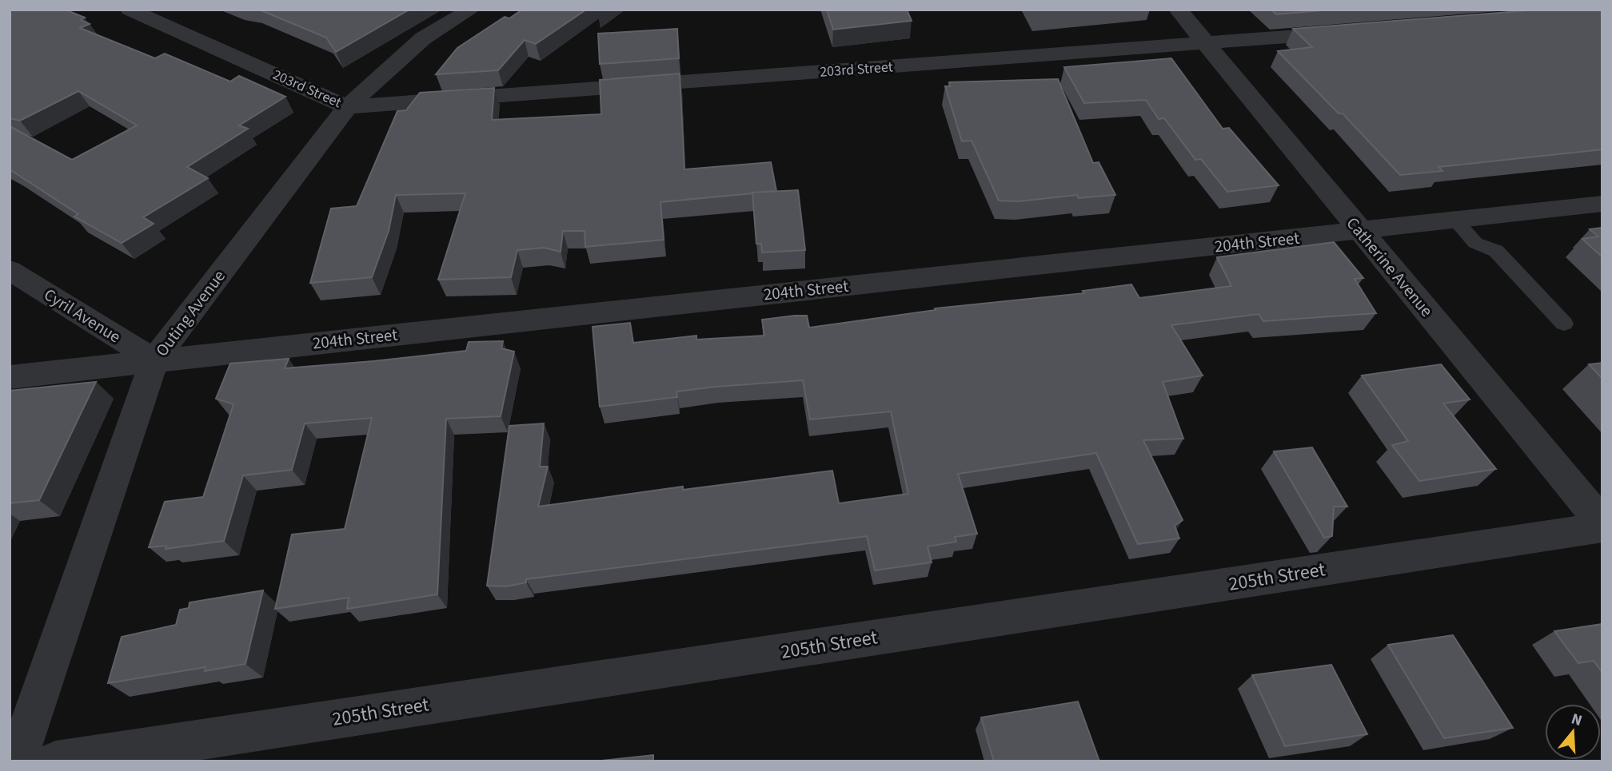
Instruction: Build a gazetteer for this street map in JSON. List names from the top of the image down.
{
  "streets": {
    "street": [
      "203rd Street",
      "204th Street",
      "Catherine Avenue",
      "Outing Avenue",
      "Cyril Avenue",
      "205th Street"
    ]
  },
  "crossings": [
    ["203rd Street", "Catherine Avenue"],
    ["203rd Street", "Outing Avenue"],
    ["204th Street", "Catherine Avenue"],
    ["204th Street", "Outing Avenue"],
    ["204th Street", "Cyril Avenue"],
    ["Catherine Avenue", "205th Street"],
    ["Outing Avenue", "Cyril Avenue"]
  ],
  "north": "top"
}
